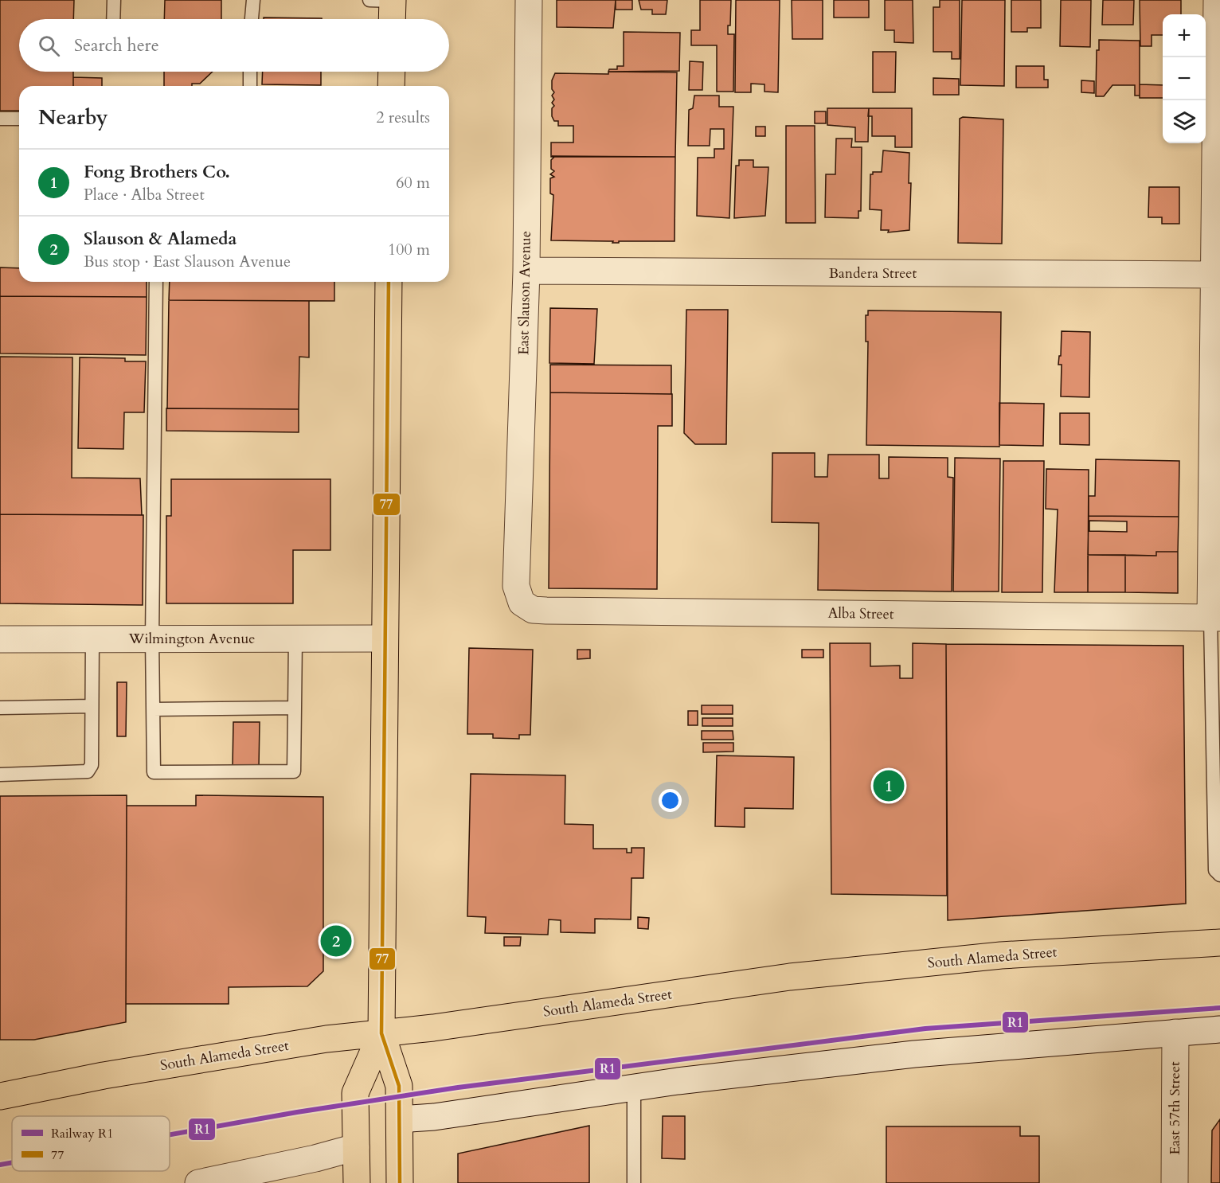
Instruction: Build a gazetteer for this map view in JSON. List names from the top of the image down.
{
  "streets": {
    "main road": ["South Alameda Street"],
    "street": [
      "Bandera Street",
      "East Slauson Avenue",
      "Alba Street",
      "Wilmington Avenue",
      "East 57th Street"
    ]
  },
  "crossings": [
    ["Bandera Street", "East Slauson Avenue"],
    ["East Slauson Avenue", "Alba Street"]
  ],
  "lines": ["transit line 77", "rail line R1"],
  "legend": ["Railway R1", "77"],
  "page": {
    "map_buttons": ["+", "−"],
    "search": "Search here",
    "heading": ["Nearby", "2 results"],
    "list": [
      {
        "mark": "1",
        "name": "Fong Brothers Co.",
        "note": "Place · Alba Street",
        "value": "60 m"
      },
      {
        "mark": "2",
        "name": "Slauson & Alameda",
        "note": "Bus stop · East Slauson Avenue",
        "value": "100 m"
      }
    ],
    "pins": ["1", "2"]
  }
}
